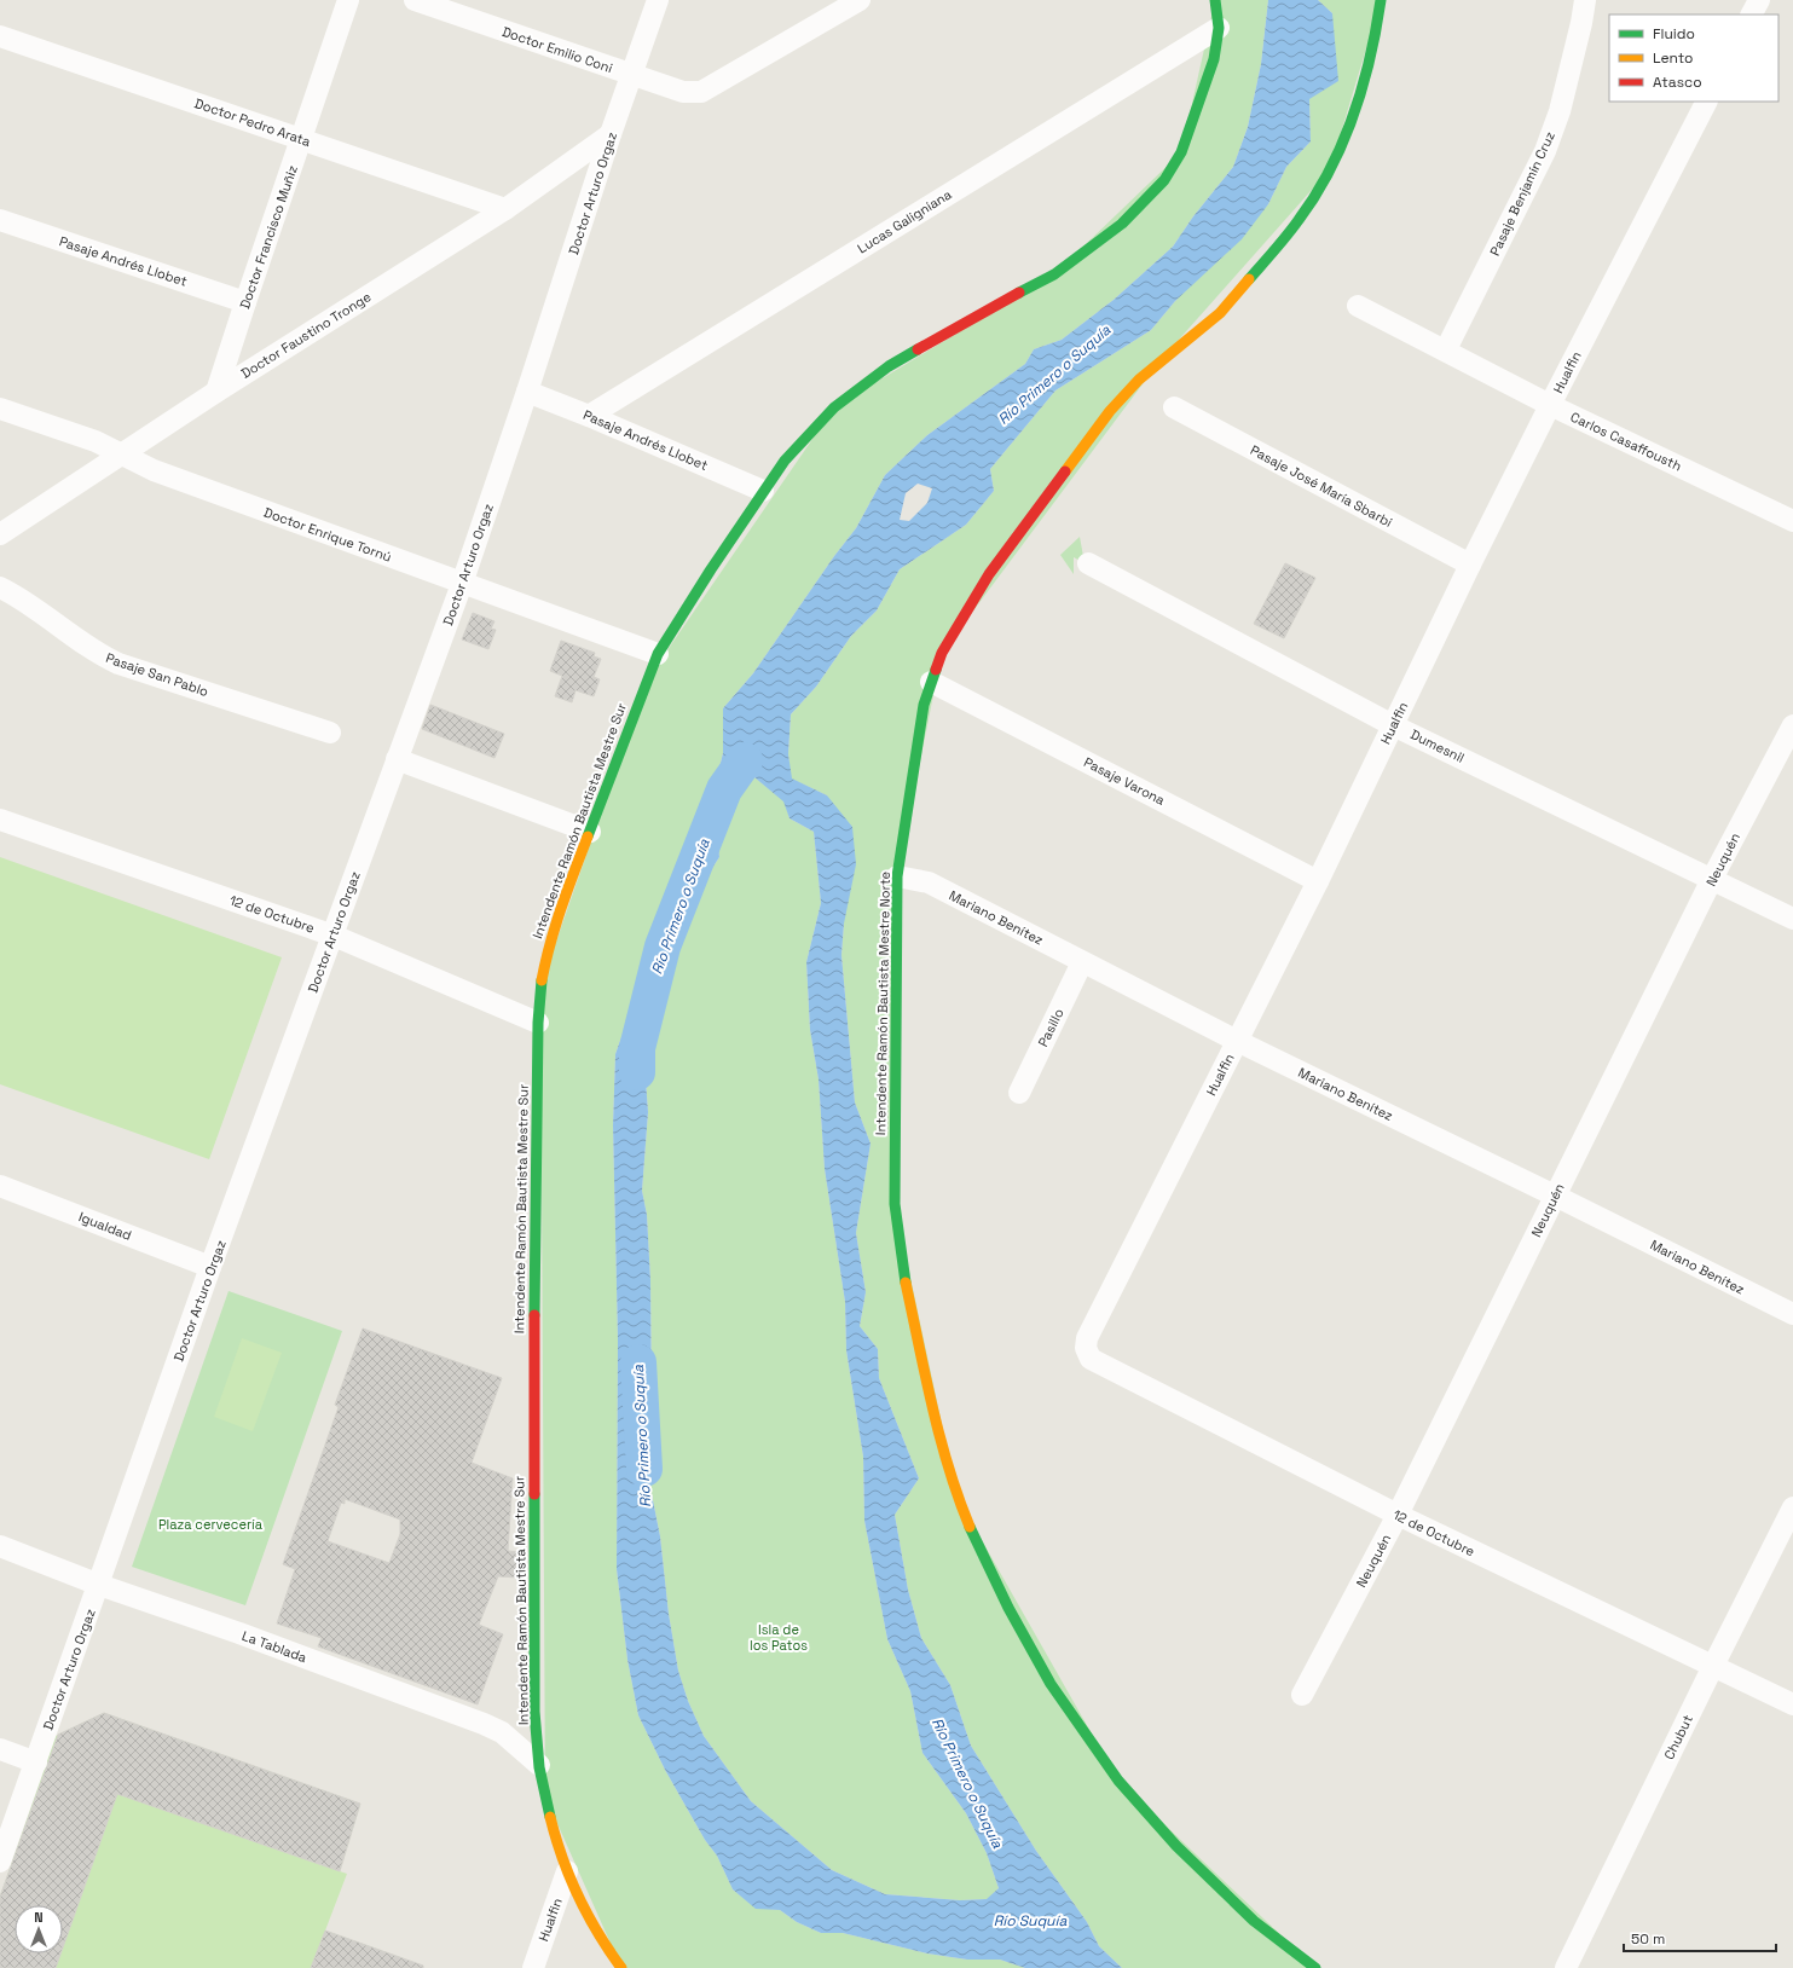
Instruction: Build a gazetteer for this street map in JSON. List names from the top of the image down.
{
  "streets": {
    "main road": ["Intendente Ramón Bautista Mestre Sur", "Intendente Ramón Bautista Mestre Norte"],
    "street": [
      "Doctor Emilio Coni",
      "Doctor Pedro Arata",
      "Doctor Arturo Orgaz",
      "Pasaje Benjamín Cruz",
      "Lucas Galigniana",
      "Doctor Francisco Muñiz",
      "Pasaje Andrés Llobet",
      "Doctor Faustino Tronge",
      "Hualfin",
      "Carlos Casaffousth",
      "Pasaje José María Sbarbi",
      "Doctor Enrique Tornú",
      "Pasaje San Pablo",
      "Dumesnil",
      "Pasaje Varona",
      "Neuquén",
      "12 de Octubre",
      "Mariano Benítez",
      "Pasillo",
      "Igualdad",
      "La Tablada",
      "Chubut"
    ]
  },
  "crossings": [
    ["Doctor Emilio Coni", "Doctor Arturo Orgaz"],
    ["Doctor Pedro Arata", "Doctor Francisco Muñiz"],
    ["Doctor Pedro Arata", "Doctor Faustino Tronge"],
    ["Doctor Arturo Orgaz", "Pasaje Andrés Llobet"],
    ["Doctor Arturo Orgaz", "Doctor Faustino Tronge"],
    ["Doctor Arturo Orgaz", "Doctor Enrique Tornú"],
    ["Doctor Arturo Orgaz", "12 de Octubre"],
    ["Doctor Arturo Orgaz", "Igualdad"],
    ["Doctor Arturo Orgaz", "La Tablada"],
    ["Pasaje Benjamín Cruz", "Carlos Casaffousth"],
    ["Lucas Galigniana", "Pasaje Andrés Llobet"],
    ["Lucas Galigniana", "Intendente Ramón Bautista Mestre Sur"],
    ["Doctor Francisco Muñiz", "Pasaje Andrés Llobet"],
    ["Doctor Francisco Muñiz", "Doctor Faustino Tronge"],
    ["Pasaje Andrés Llobet", "Intendente Ramón Bautista Mestre Sur"],
    ["Doctor Faustino Tronge", "Doctor Enrique Tornú"],
    ["Hualfin", "Carlos Casaffousth"],
    ["Hualfin", "Pasaje José María Sbarbi"],
    ["Hualfin", "Dumesnil"],
    ["Hualfin", "Pasaje Varona"],
    ["Hualfin", "Intendente Ramón Bautista Mestre Sur"],
    ["Hualfin", "12 de Octubre"],
    ["Hualfin", "Mariano Benítez"],
    ["Doctor Enrique Tornú", "Intendente Ramón Bautista Mestre Sur"],
    ["Dumesnil", "Neuquén"],
    ["Pasaje Varona", "Intendente Ramón Bautista Mestre Norte"],
    ["Intendente Ramón Bautista Mestre Sur", "12 de Octubre"],
    ["Intendente Ramón Bautista Mestre Sur", "La Tablada"],
    ["Neuquén", "12 de Octubre"],
    ["Neuquén", "Mariano Benítez"],
    ["12 de Octubre", "Chubut"],
    ["Mariano Benítez", "Intendente Ramón Bautista Mestre Norte"],
    ["Mariano Benítez", "Pasillo"]
  ],
  "water": ["Río Primero o Suquía", "Río Suquía"],
  "parks": ["Plaza cervecería", "Isla de los Patos"],
  "legend": ["Fluido", "Lento", "Atasco"],
  "scale_bar": "50 m",
  "north": "top"
}
